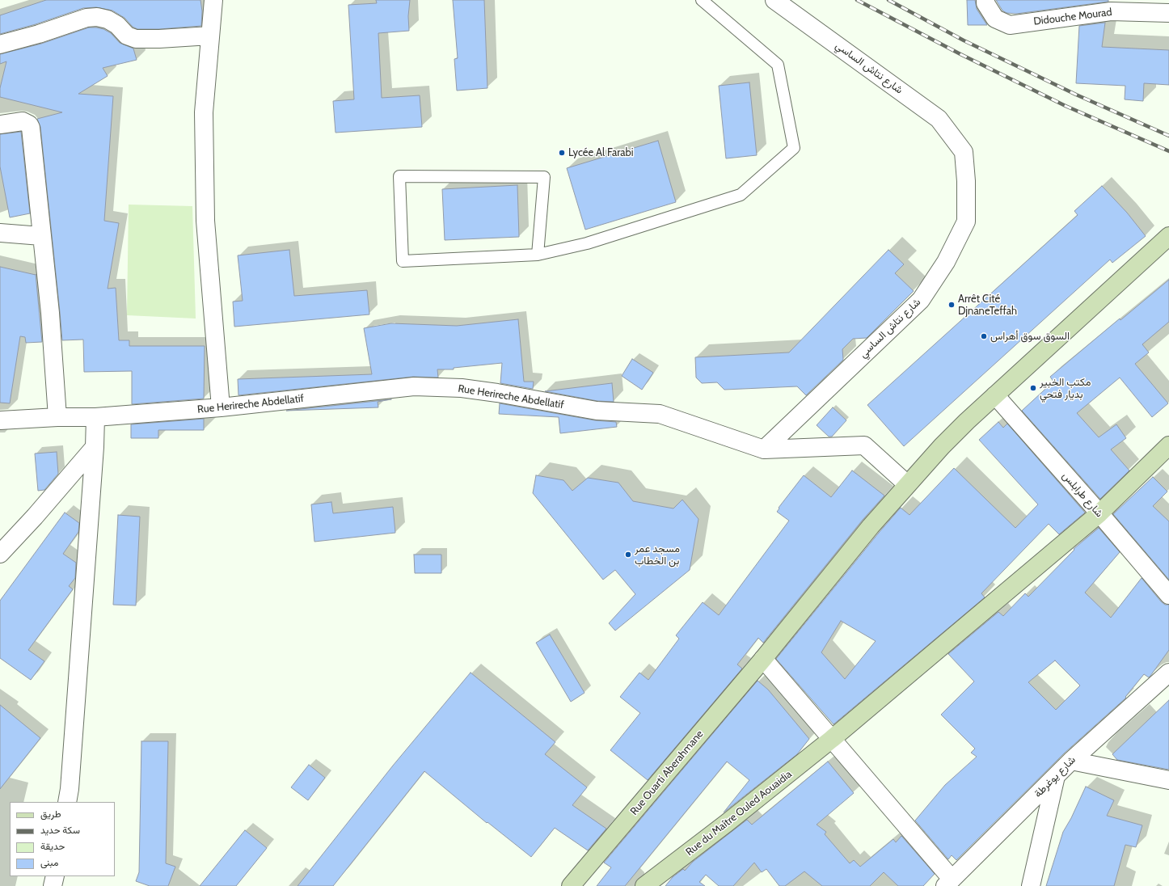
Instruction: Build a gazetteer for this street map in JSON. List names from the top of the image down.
{
  "streets": {
    "street": [
      "Didouche Mourad",
      "شارع نتاش الساسي",
      "Rue Herireche Abdellatif",
      "شارع طرابلس",
      "Rue Ouarti Aberahmane",
      "شارع يوغرطة",
      "Rue du Maître Ouled Aouaidia"
    ]
  },
  "crossings": [
    ["شارع نتاش الساسي", "Rue Herireche Abdellatif"],
    ["Rue Herireche Abdellatif", "Rue Ouarti Aberahmane"],
    ["شارع طرابلس", "Rue Ouarti Aberahmane"],
    ["شارع طرابلس", "Rue du Maître Ouled Aouaidia"]
  ],
  "places": [
    "Lycée Al Farabi",
    "Arrêt Cité DjnaneTeffah",
    "السوق سوق أهراس",
    "مكتب الخبير بديار فتحي",
    "مسجد عمر بن الخطاب"
  ],
  "legend": [
    "طريق",
    "سكة حديد",
    "حديقة",
    "مبنى"
  ]
}
